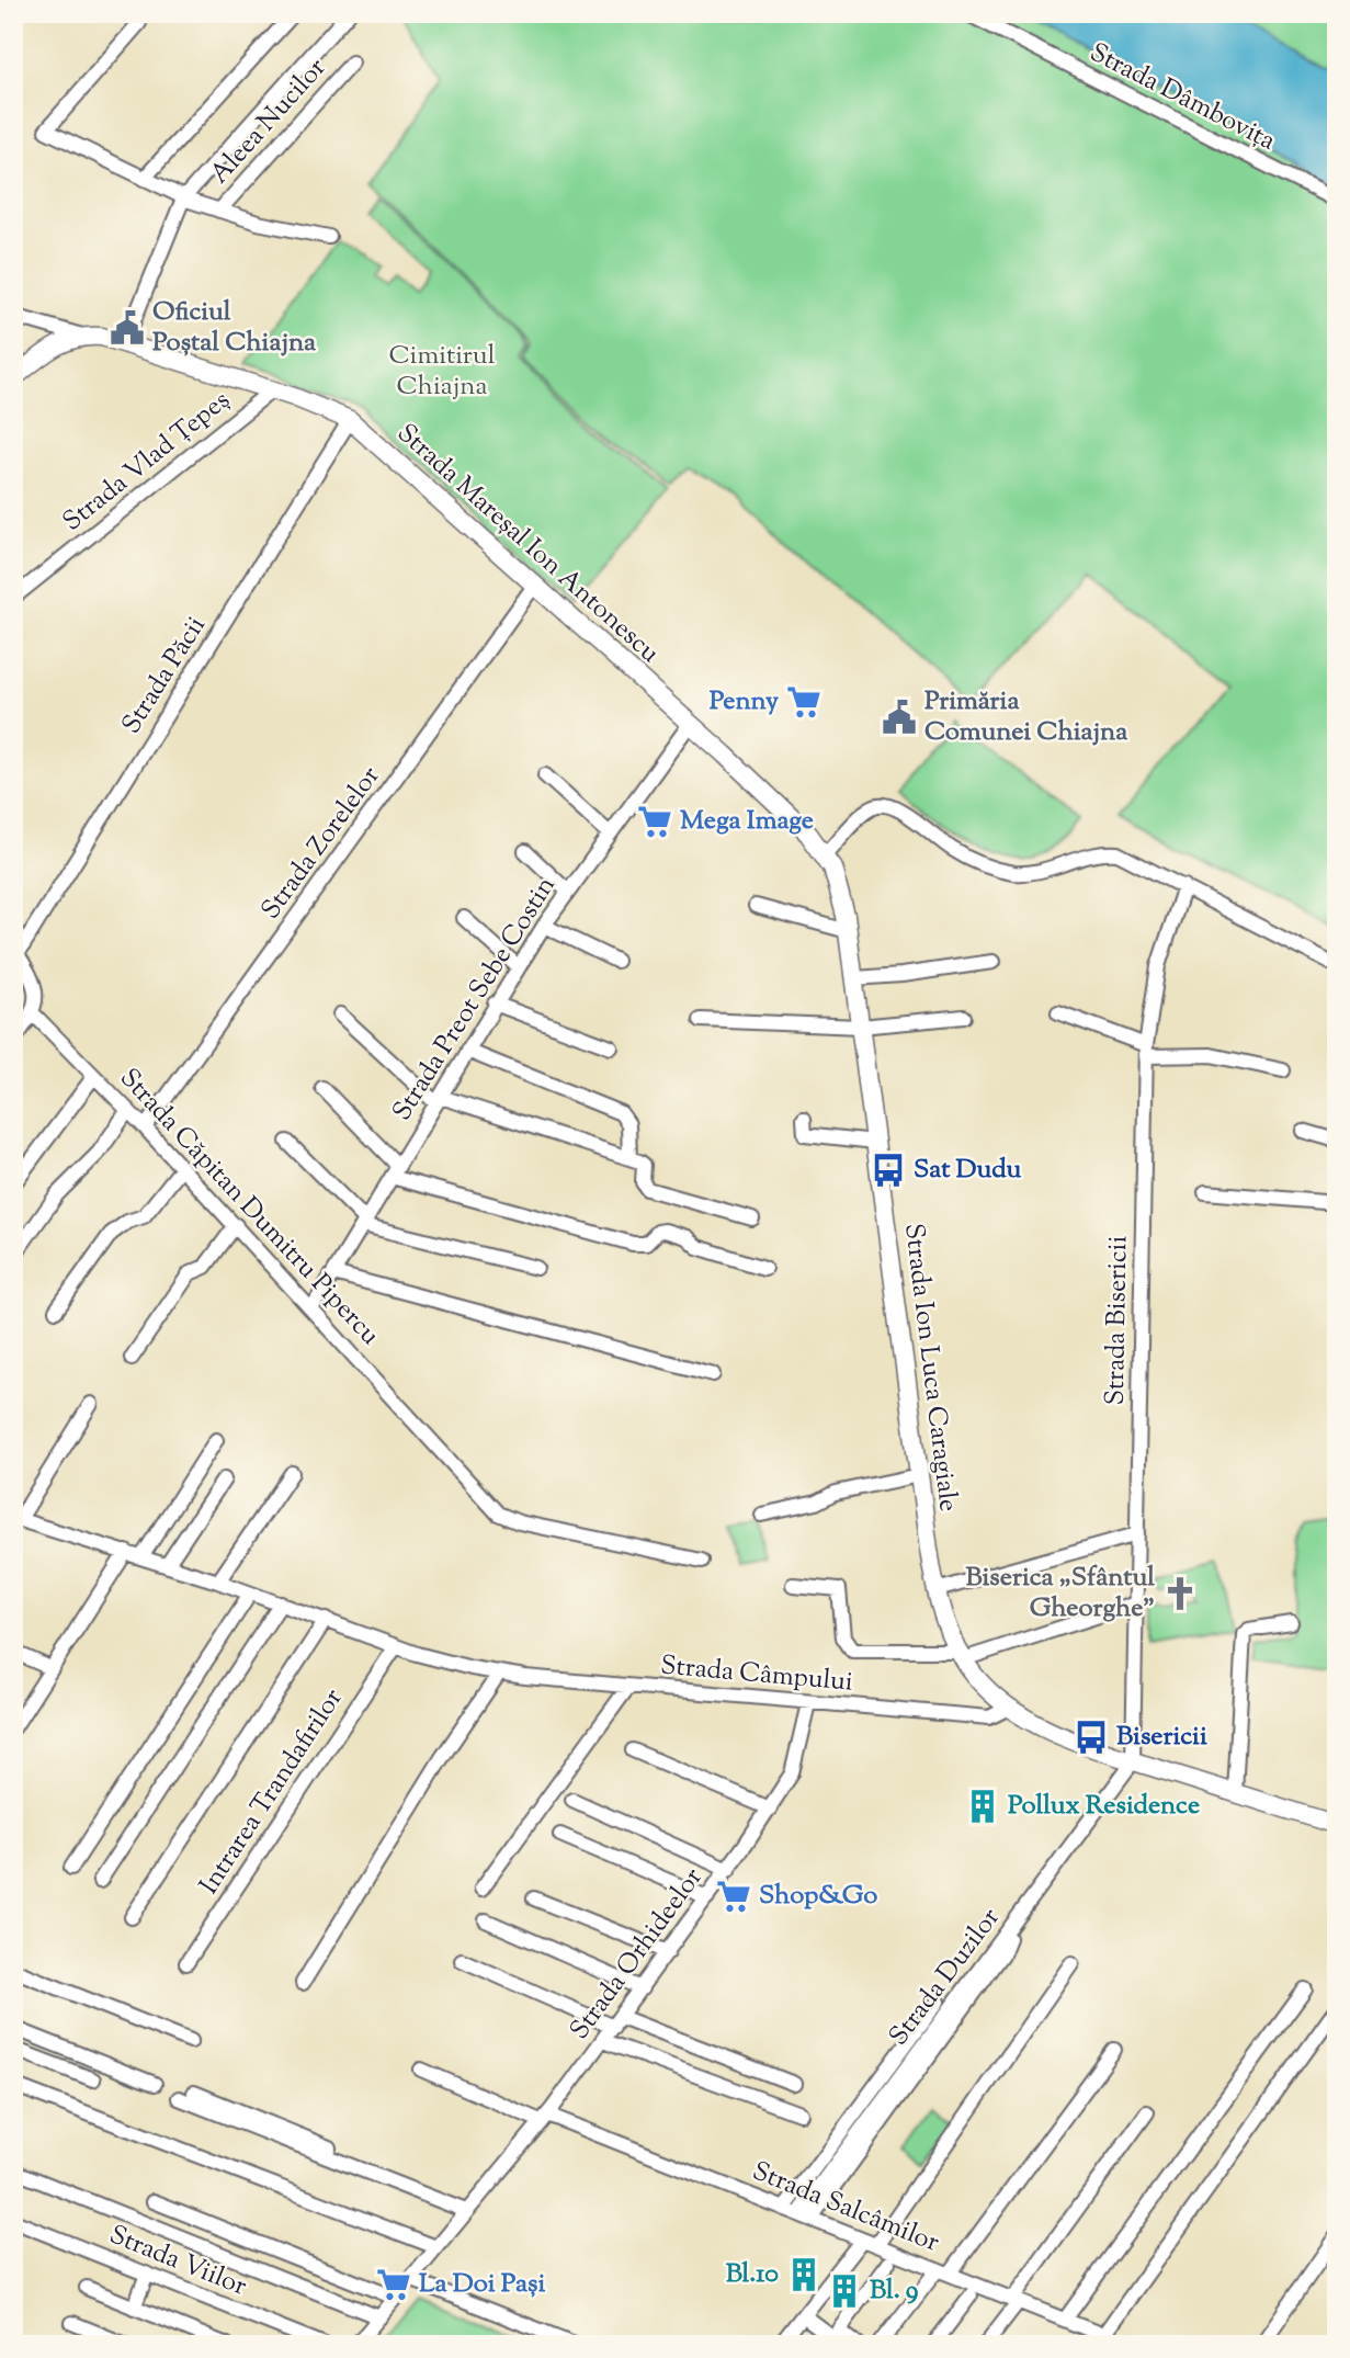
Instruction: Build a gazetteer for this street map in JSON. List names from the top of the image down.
{
  "streets": {
    "main road": ["Strada Mareșal Ion Antonescu", "Strada Ion Luca Caragiale"],
    "street": [
      "Strada Dâmbovița",
      "Aleea Nucilor",
      "Strada Vlad Țepeș",
      "Strada Păcii",
      "Strada Zorelelor",
      "Strada Preot Sebe Costin",
      "Strada Căpitan Dumitru Pipercu",
      "Strada Bisericii",
      "Strada Câmpului",
      "Intrarea Trandafirilor",
      "Strada Orhideelor",
      "Strada Duzilor",
      "Strada Salcâmilor",
      "Strada Viilor"
    ]
  },
  "crossings": [
    ["Aleea Nucilor", "Strada Mareșal Ion Antonescu"],
    ["Strada Vlad Țepeș", "Strada Mareșal Ion Antonescu"],
    ["Strada Mareșal Ion Antonescu", "Strada Păcii"],
    ["Strada Mareșal Ion Antonescu", "Strada Zorelelor"],
    ["Strada Mareșal Ion Antonescu", "Strada Preot Sebe Costin"],
    ["Strada Mareșal Ion Antonescu", "Strada Ion Luca Caragiale"],
    ["Strada Zorelelor", "Strada Căpitan Dumitru Pipercu"],
    ["Strada Preot Sebe Costin", "Strada Căpitan Dumitru Pipercu"],
    ["Strada Preot Sebe Costin", "Strada Ion Luca Caragiale"],
    ["Strada Bisericii", "Strada Ion Luca Caragiale"],
    ["Strada Bisericii", "Strada Duzilor"],
    ["Strada Ion Luca Caragiale", "Strada Câmpului"],
    ["Strada Ion Luca Caragiale", "Strada Duzilor"],
    ["Strada Câmpului", "Intrarea Trandafirilor"],
    ["Strada Câmpului", "Strada Orhideelor"],
    ["Strada Orhideelor", "Strada Salcâmilor"],
    ["Strada Duzilor", "Strada Salcâmilor"]
  ],
  "parks": ["Cimitirul Chiajna"],
  "places": {
    "public building": ["Oficiul Poștal Chiajna", "Primăria Comunei Chiajna"],
    "supermarket": [
      "Penny",
      "Mega Image",
      "Shop&Go",
      "La Doi Pași"
    ],
    "bus stop": ["Sat Dudu", "Bisericii"],
    "church": ["Biserica „Sfântul Gheorghe”"],
    "building": ["Pollux Residence", "Bl.10", "Bl. 9"]
  }
}
